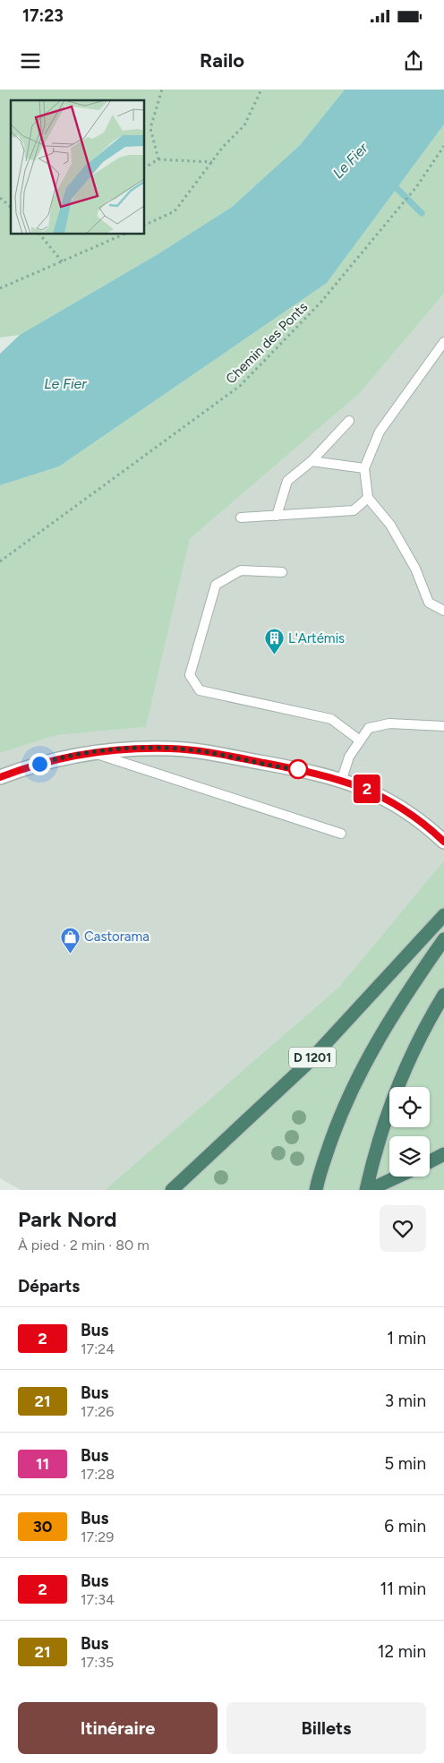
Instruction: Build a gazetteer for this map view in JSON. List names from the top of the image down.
{
  "streets": {
    "highway": ["D 1201"],
    "path": ["Chemin des Ponts"]
  },
  "water": ["Le Fier"],
  "places": {
    "building": ["L'Artémis"],
    "shop": ["Castorama"]
  },
  "lines": ["bus line 2"],
  "page": {
    "status": "17:23",
    "header": "Railo",
    "on_map": "2",
    "heading": [
      ["Park Nord", "À pied · 2 min · 80 m"],
      "Départs"
    ],
    "list": [
      {
        "mark": "2",
        "name": "Bus",
        "note": "17:24",
        "value": "1 min"
      },
      {
        "mark": "21",
        "name": "Bus",
        "note": "17:26",
        "value": "3 min"
      },
      {
        "mark": "11",
        "name": "Bus",
        "note": "17:28",
        "value": "5 min"
      },
      {
        "mark": "30",
        "name": "Bus",
        "note": "17:29",
        "value": "6 min"
      },
      {
        "mark": "2",
        "name": "Bus",
        "note": "17:34",
        "value": "11 min"
      },
      {
        "mark": "21",
        "name": "Bus",
        "note": "17:35",
        "value": "12 min"
      }
    ],
    "buttons": ["Itinéraire", "Billets"]
  }
}
